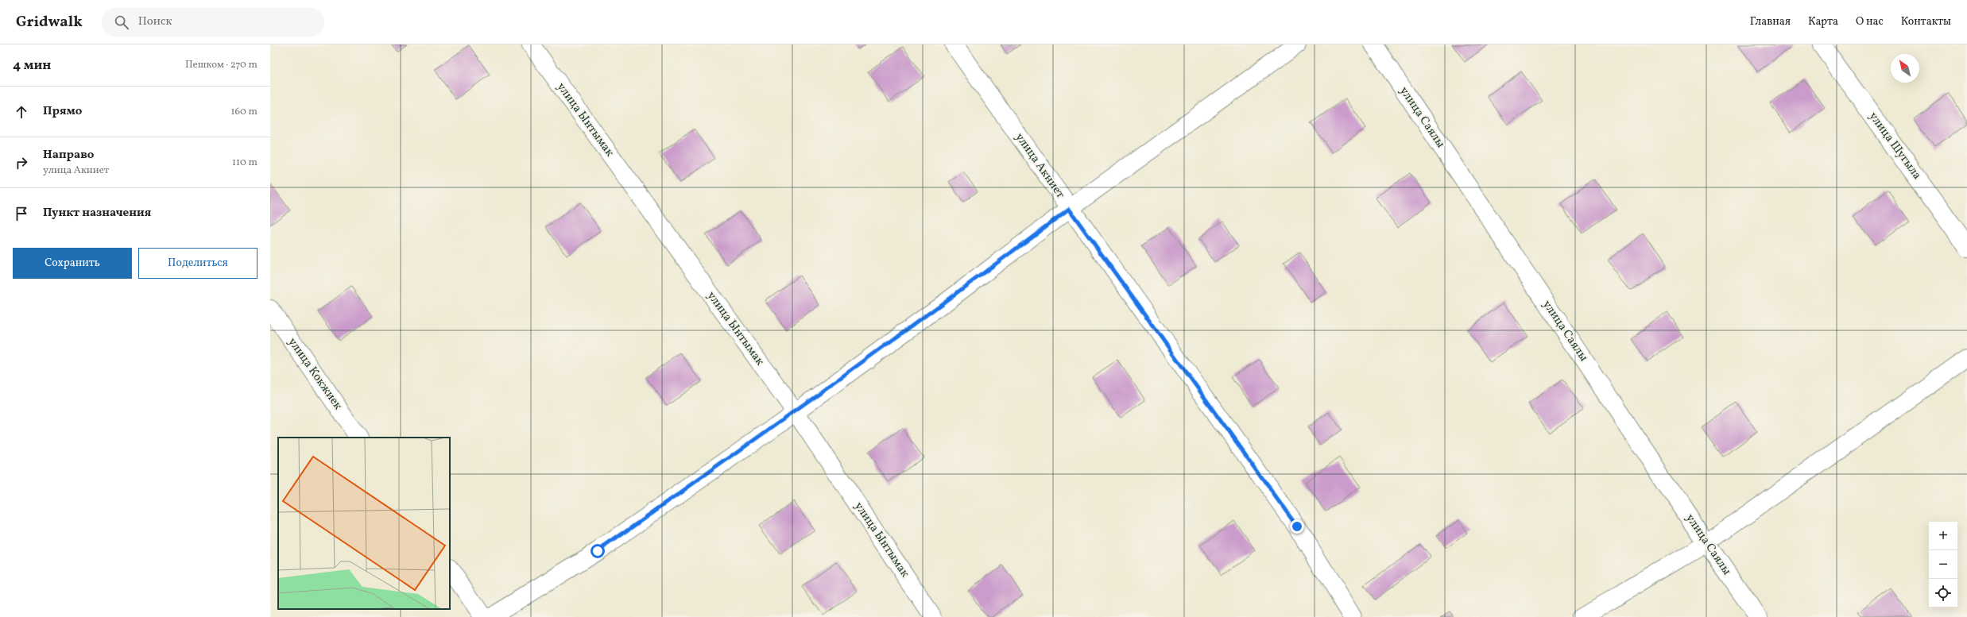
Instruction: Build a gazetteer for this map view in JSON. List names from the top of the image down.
{
  "streets": {
    "street": [
      "улица Саялы",
      "улица Ынтымак",
      "улица Шугыла",
      "улица Акниет",
      "улица Кокжиек"
    ]
  },
  "north": "top left",
  "page": {
    "header": "Gridwalk",
    "search": "Поиск",
    "nav": [
      "Главная",
      "Карта",
      "О нас",
      "Контакты"
    ],
    "heading": ["4 мин", "Пешком · 270 m"],
    "list": [
      ["Прямо", "160 m"],
      ["Направо", "улица Акниет", "110 m"],
      "Пункт назначения"
    ],
    "buttons": ["Сохранить", "Поделиться"],
    "map_buttons": ["+", "−"]
  }
}
